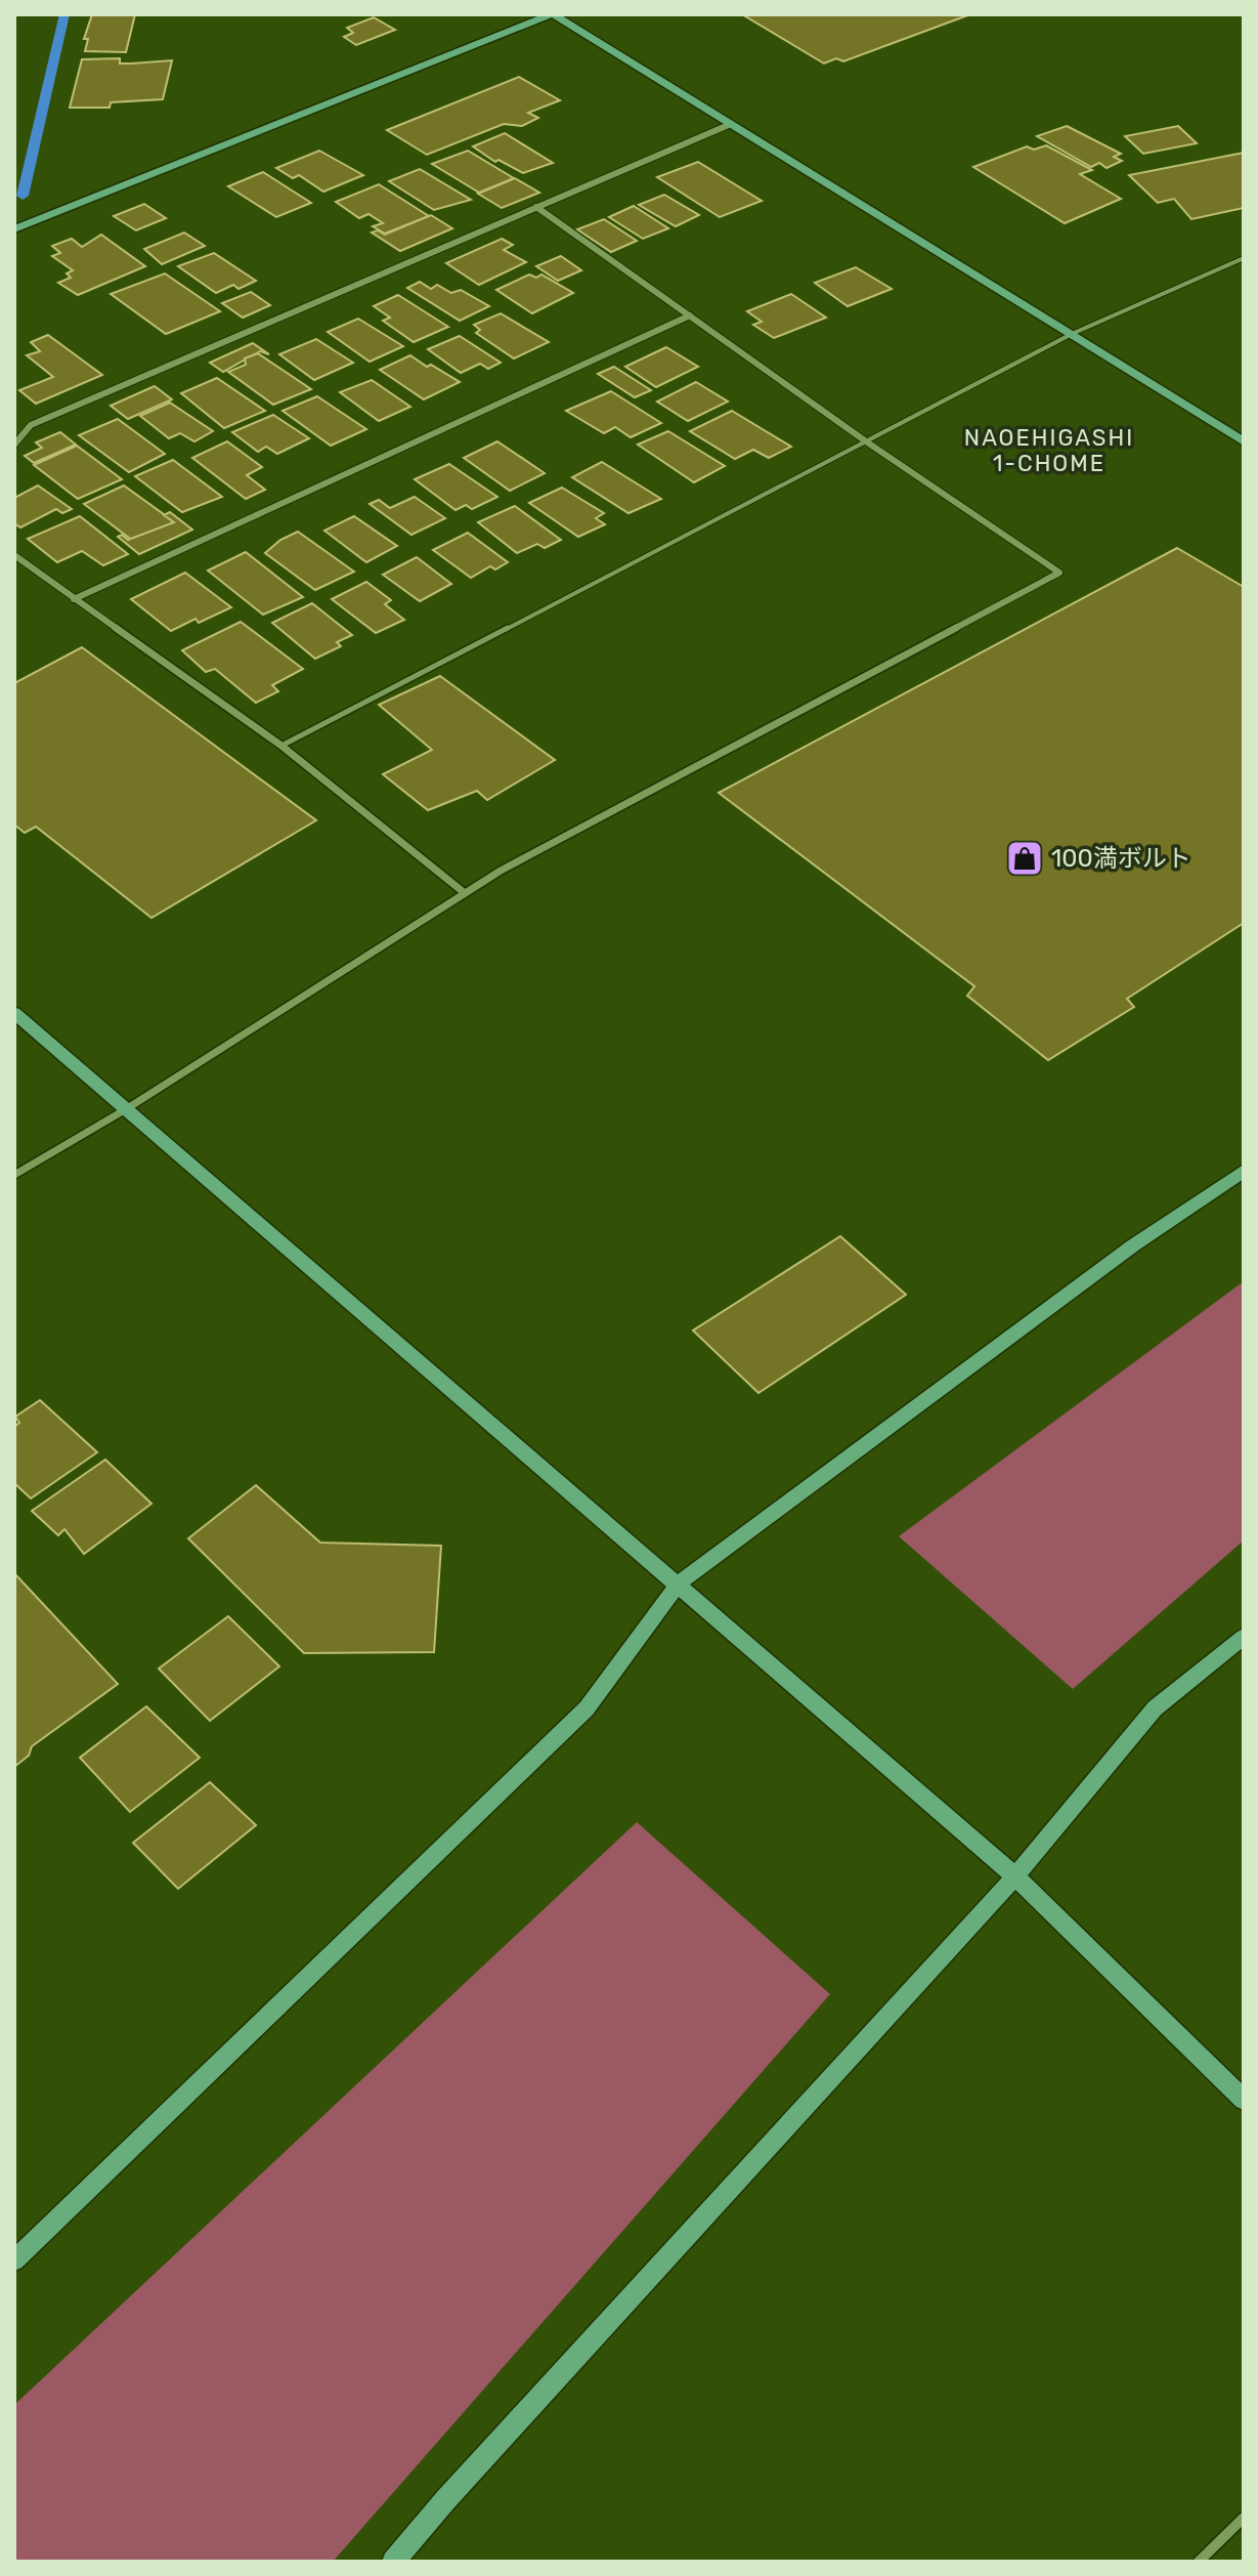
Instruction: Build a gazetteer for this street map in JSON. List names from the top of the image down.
{
  "districts": ["NAOEHIGASHI 1-CHOME"],
  "places": {
    "shop": ["100満ボルト"]
  }
}
